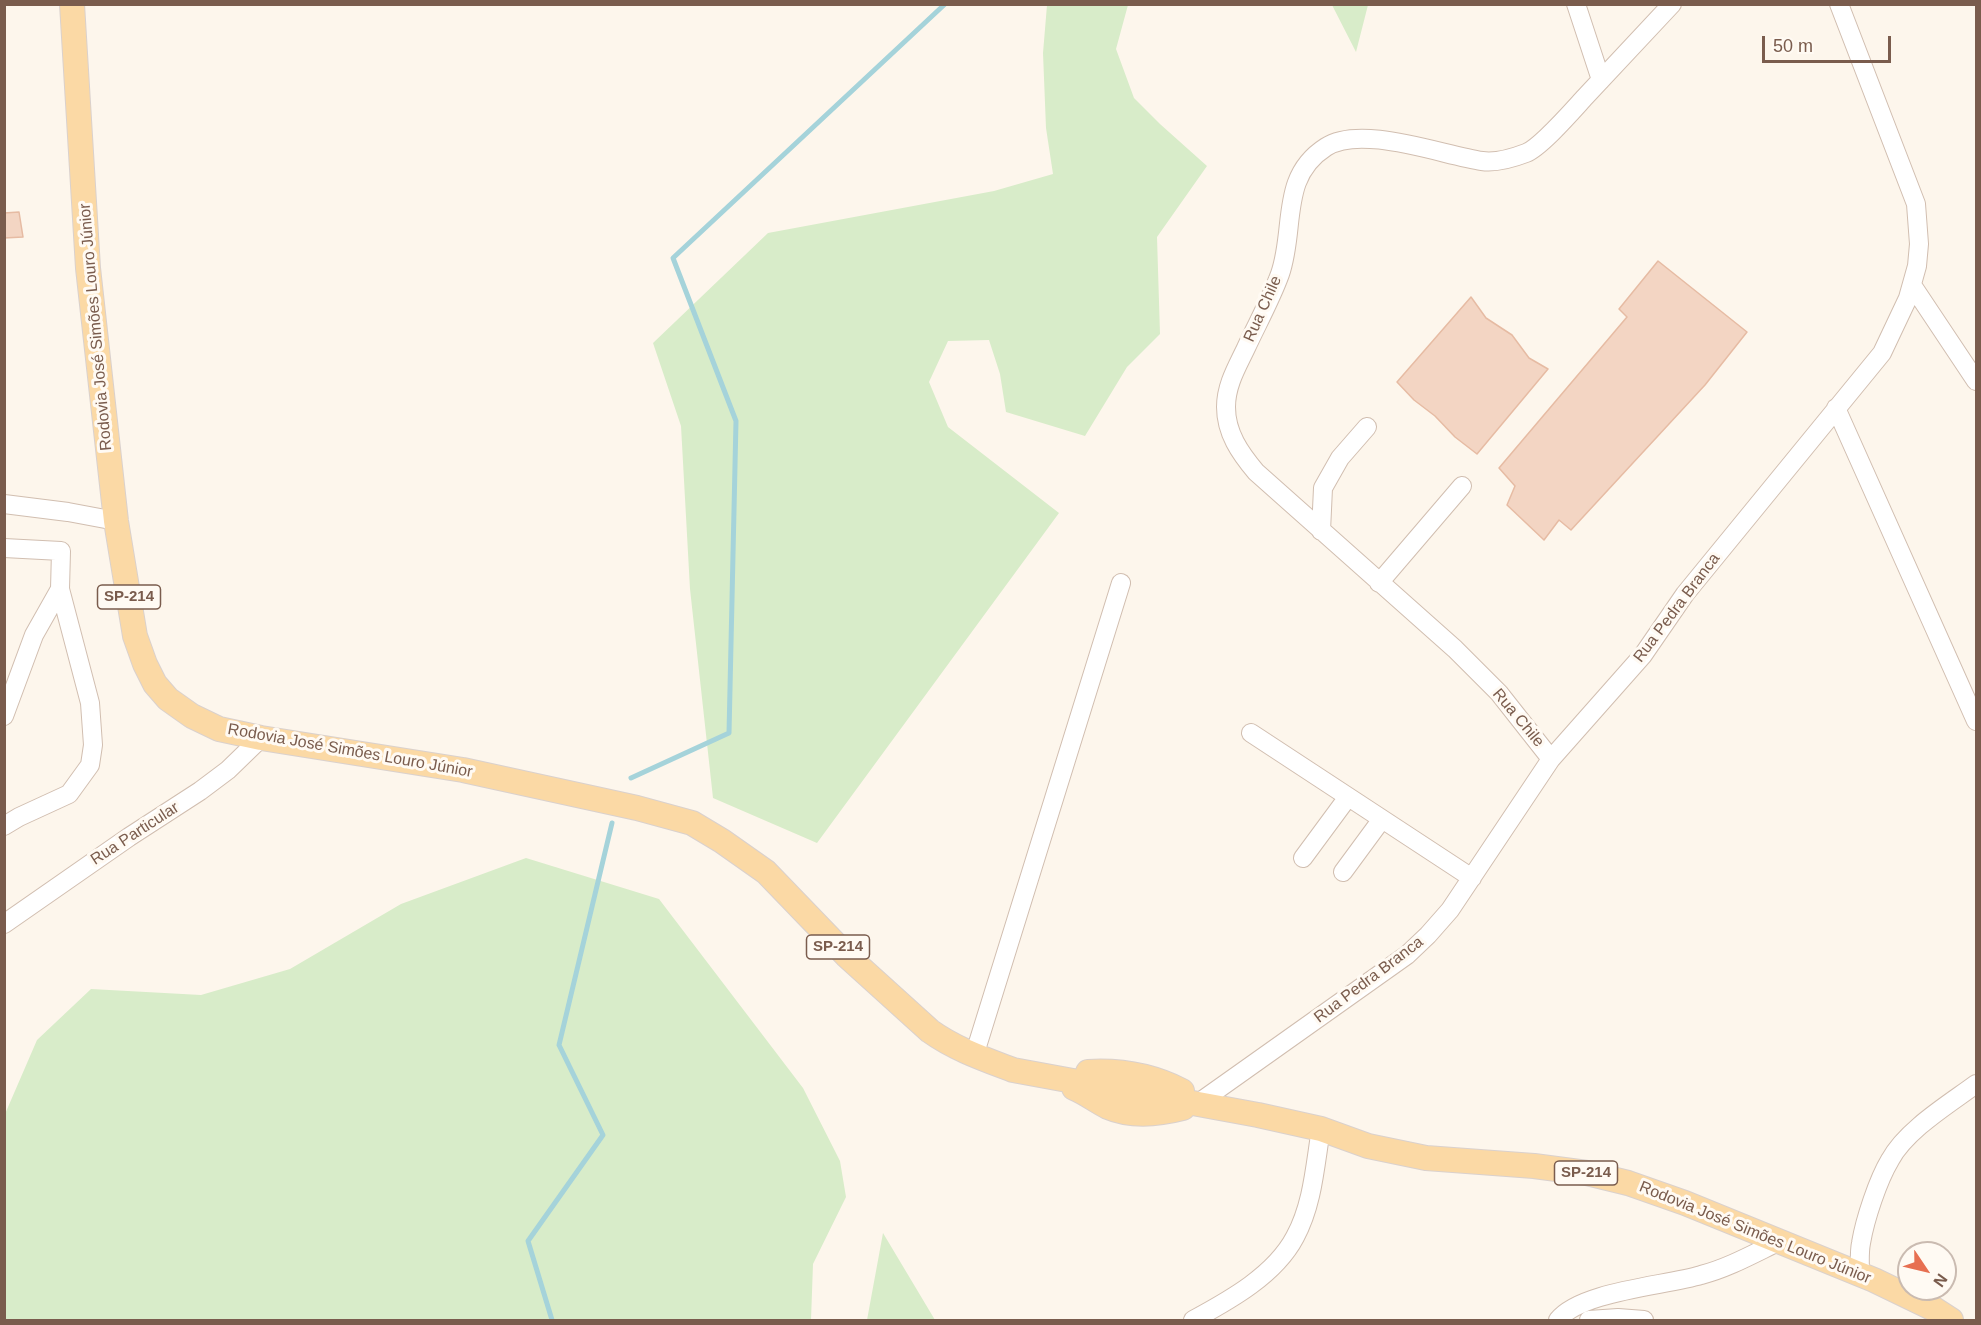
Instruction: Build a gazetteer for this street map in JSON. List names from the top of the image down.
{
  "streets": {
    "main road": ["Rodovia José Simões Louro Júnior", "SP-214"],
    "street": ["Rua Chile", "Rua Pedra Branca", "Rua Particular"]
  },
  "crossings": [
    ["Rua Chile", "Rua Pedra Branca"],
    ["Rodovia José Simões Louro Júnior", "Rua Pedra Branca"],
    ["Rodovia José Simões Louro Júnior", "Rua Particular"]
  ],
  "scale_bar": "50 m",
  "north": "bottom right"
}
